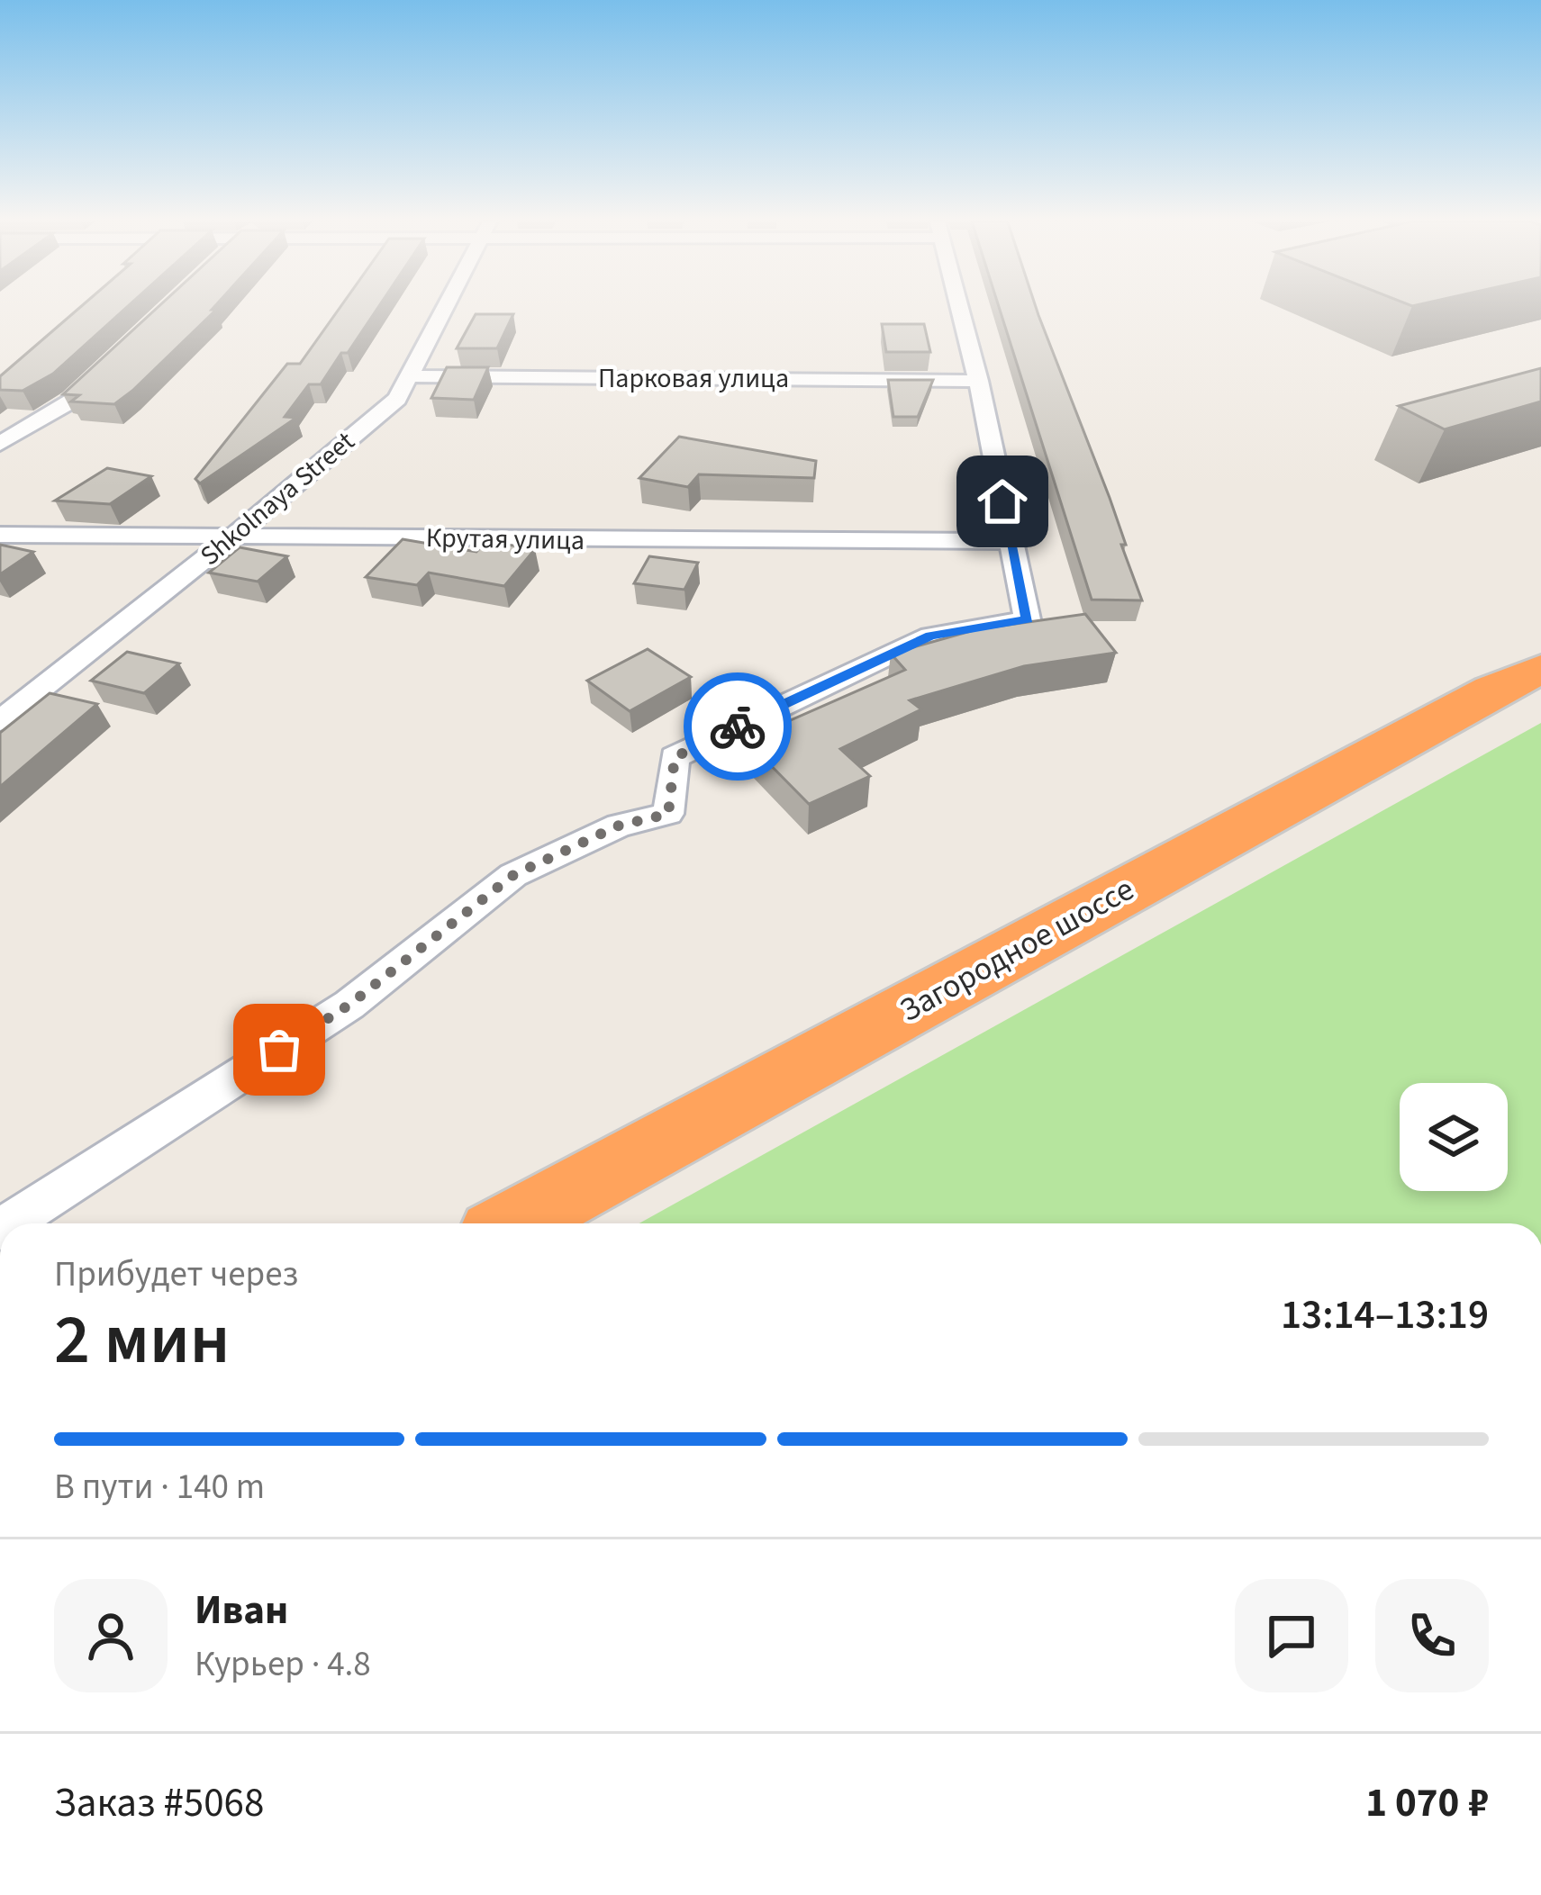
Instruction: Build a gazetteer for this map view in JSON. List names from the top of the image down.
{
  "streets": {
    "highway": ["Загородное шоссе"],
    "street": ["Парковая улица", "Shkolnaya Street", "Крутая улица"]
  },
  "crossings": [
    ["Парковая улица", "Shkolnaya Street"],
    ["Shkolnaya Street", "Крутая улица"]
  ],
  "page": {
    "heading": ["2 мин", "Прибудет через", "13:14–13:19"],
    "panel": [
      "Иван",
      "Курьер · 4.8",
      "Заказ #5068",
      "1 070 ₽"
    ],
    "bar": "В пути · 140 m"
  }
}
